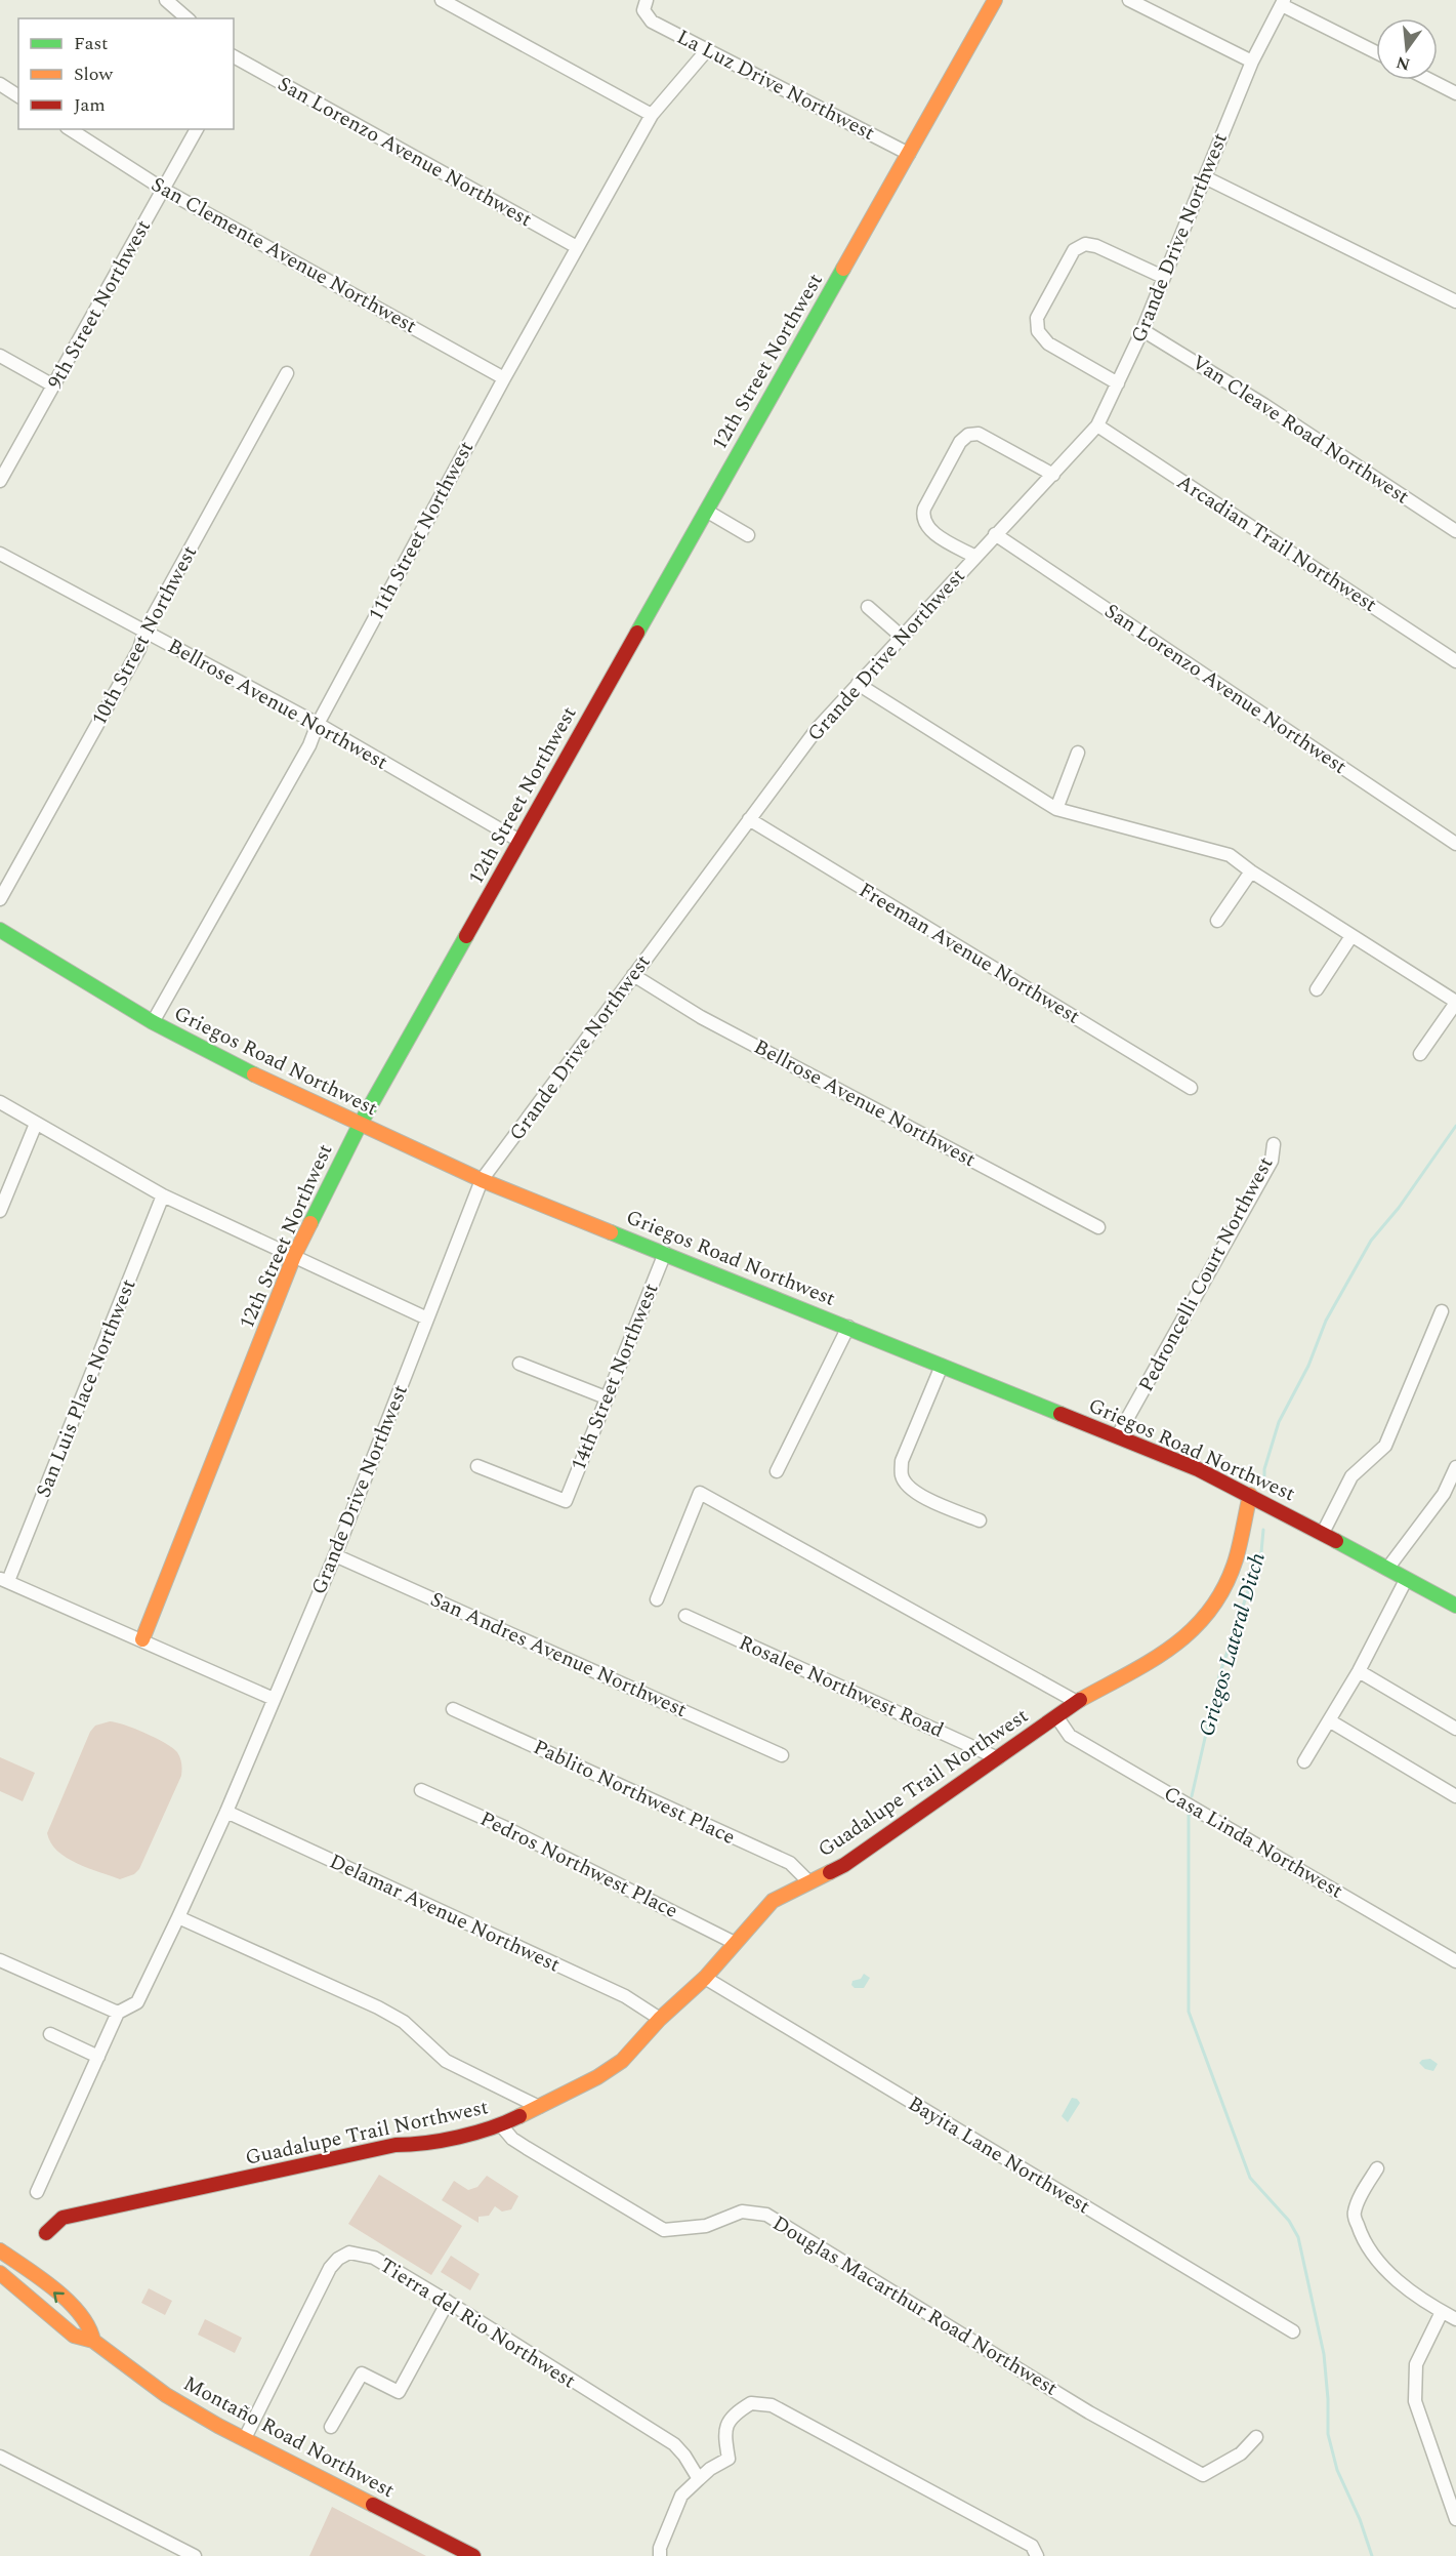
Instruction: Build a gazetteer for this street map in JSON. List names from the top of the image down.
{
  "streets": {
    "street": [
      "La Luz Drive Northwest",
      "San Lorenzo Avenue Northwest",
      "Grande Drive Northwest",
      "San Clemente Avenue Northwest",
      "9th Street Northwest",
      "12th Street Northwest",
      "Van Cleave Road Northwest",
      "11th Street Northwest",
      "Arcadian Trail Northwest",
      "10th Street Northwest",
      "Bellrose Avenue Northwest",
      "Freeman Avenue Northwest",
      "Griegos Road Northwest",
      "Pedroncelli Court Northwest",
      "14th Street Northwest",
      "San Luis Place Northwest",
      "San Andres Avenue Northwest",
      "Rosalee Northwest Road",
      "Guadalupe Trail Northwest",
      "Pablito Northwest Place",
      "Casa Linda Northwest",
      "Pedros Northwest Place",
      "Delamar Avenue Northwest",
      "Bayita Lane Northwest",
      "Douglas Macarthur Road Northwest",
      "Tierra del Rio Northwest",
      "Montaño Road Northwest"
    ]
  },
  "crossings": [
    ["La Luz Drive Northwest", "12th Street Northwest"],
    ["La Luz Drive Northwest", "11th Street Northwest"],
    ["San Lorenzo Avenue Northwest", "Grande Drive Northwest"],
    ["San Lorenzo Avenue Northwest", "11th Street Northwest"],
    ["Grande Drive Northwest", "Van Cleave Road Northwest"],
    ["Grande Drive Northwest", "Arcadian Trail Northwest"],
    ["Grande Drive Northwest", "Bellrose Avenue Northwest"],
    ["Grande Drive Northwest", "Freeman Avenue Northwest"],
    ["Grande Drive Northwest", "Griegos Road Northwest"],
    ["Grande Drive Northwest", "San Andres Avenue Northwest"],
    ["Grande Drive Northwest", "Delamar Avenue Northwest"],
    ["San Clemente Avenue Northwest", "9th Street Northwest"],
    ["San Clemente Avenue Northwest", "11th Street Northwest"],
    ["12th Street Northwest", "Bellrose Avenue Northwest"],
    ["12th Street Northwest", "Griegos Road Northwest"],
    ["11th Street Northwest", "Bellrose Avenue Northwest"],
    ["11th Street Northwest", "Griegos Road Northwest"],
    ["10th Street Northwest", "Bellrose Avenue Northwest"],
    ["Griegos Road Northwest", "Pedroncelli Court Northwest"],
    ["Griegos Road Northwest", "14th Street Northwest"],
    ["Griegos Road Northwest", "Guadalupe Trail Northwest"],
    ["Rosalee Northwest Road", "Guadalupe Trail Northwest"],
    ["Guadalupe Trail Northwest", "Pablito Northwest Place"],
    ["Guadalupe Trail Northwest", "Casa Linda Northwest"],
    ["Guadalupe Trail Northwest", "Pedros Northwest Place"],
    ["Guadalupe Trail Northwest", "Delamar Avenue Northwest"],
    ["Guadalupe Trail Northwest", "Bayita Lane Northwest"],
    ["Guadalupe Trail Northwest", "Douglas Macarthur Road Northwest"],
    ["Tierra del Rio Northwest", "Montaño Road Northwest"]
  ],
  "water": ["Griegos Lateral Ditch"],
  "legend": ["Fast", "Slow", "Jam"],
  "north": "bottom"
}
